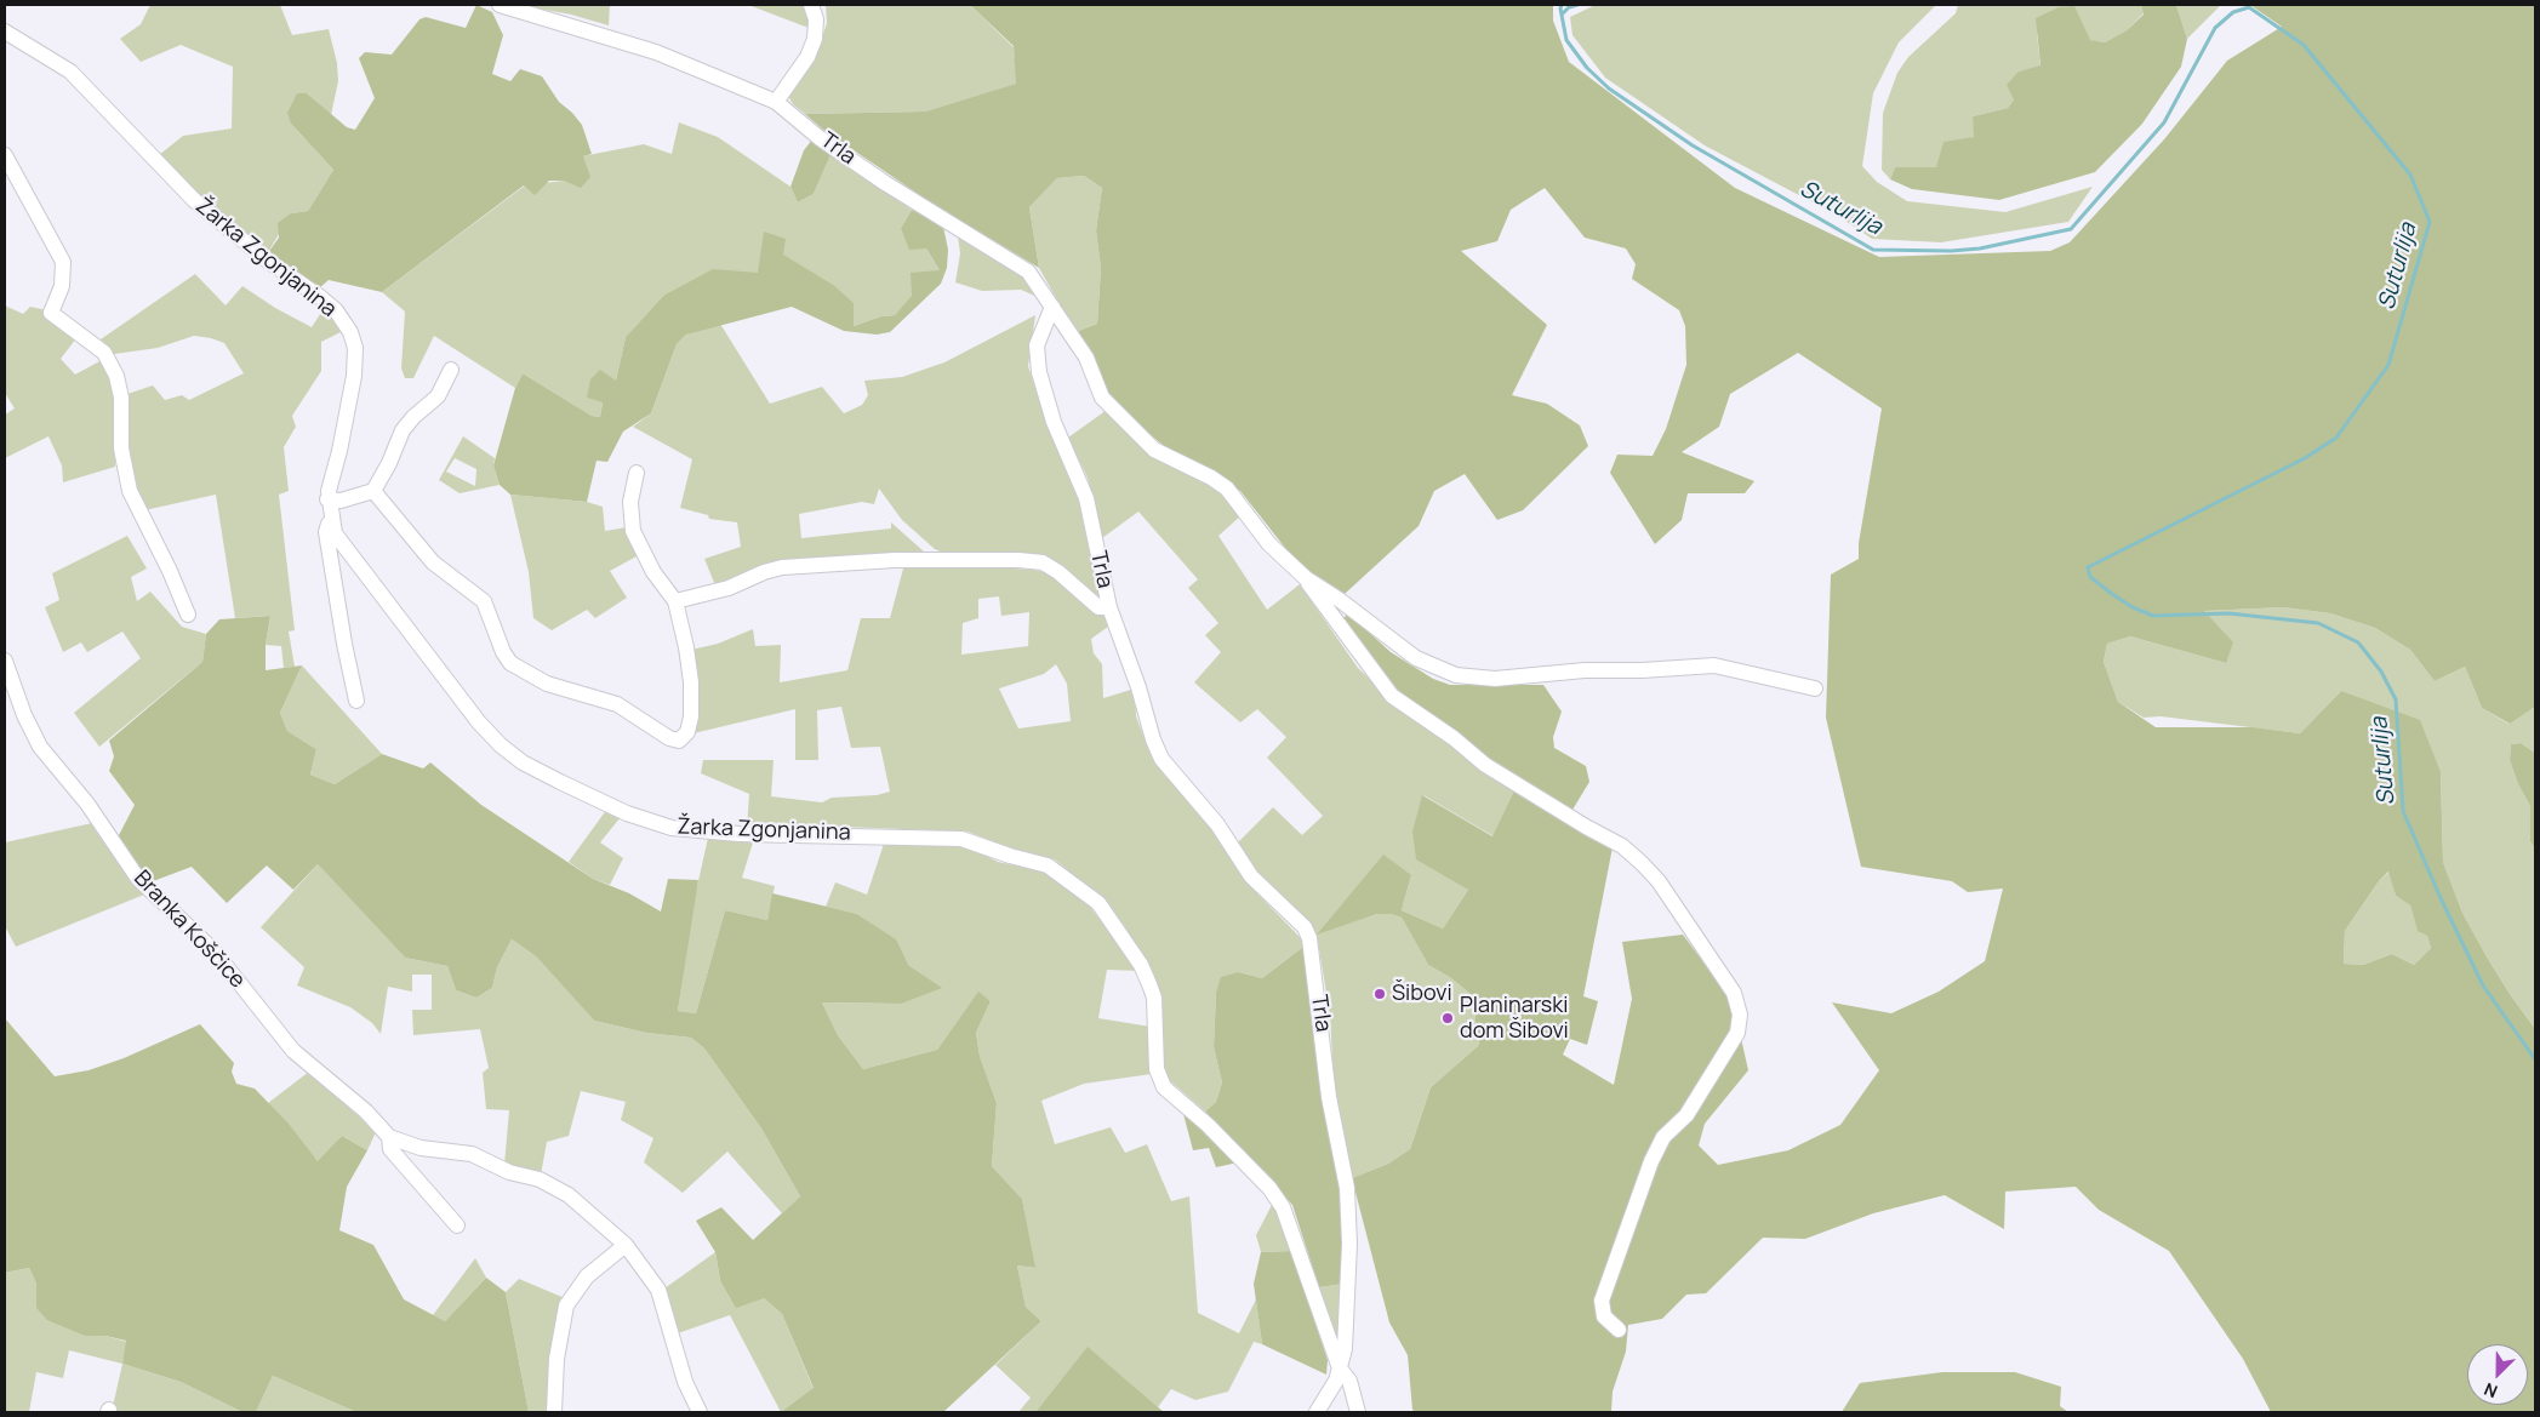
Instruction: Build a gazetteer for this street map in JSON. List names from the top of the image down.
{
  "streets": {
    "street": ["Trla", "Žarka Zgonjanina", "Branka Koščice"]
  },
  "crossings": [
    ["Trla", "Žarka Zgonjanina"]
  ],
  "water": ["Suturlija"],
  "places": ["Šibovi", "Planinarski dom Šibovi"],
  "north": "bottom left"
}
